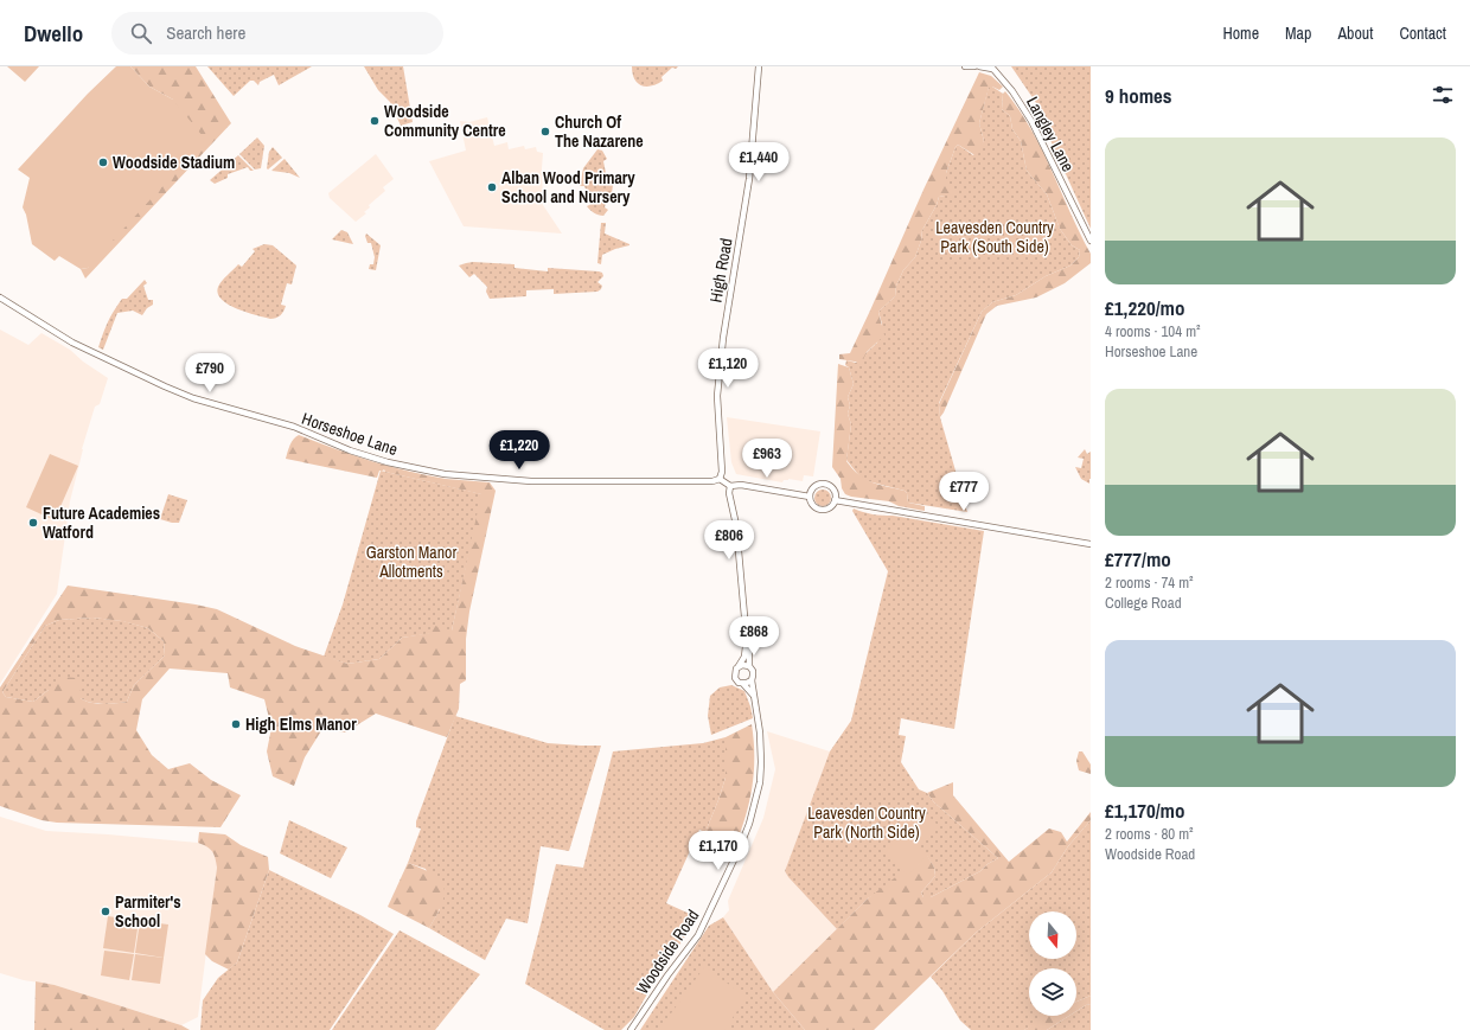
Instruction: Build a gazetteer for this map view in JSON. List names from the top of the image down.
{
  "streets": {
    "street": [
      "Langley Lane",
      "High Road",
      "Horseshoe Lane",
      "Woodside Road"
    ]
  },
  "crossings": [
    ["High Road", "Horseshoe Lane"]
  ],
  "parks": ["Leavesden Country Park (South Side)", "Garston Manor Allotments", "Leavesden Country Park (North Side)"],
  "places": [
    "Woodside Community Centre",
    "Church Of The Nazarene",
    "Woodside Stadium",
    "Alban Wood Primary School and Nursery",
    "Future Academies Watford",
    "High Elms Manor",
    "Parmiter's School"
  ],
  "north": "bottom",
  "page": {
    "header": "Dwello",
    "search": "Search here",
    "nav": [
      "Home",
      "Map",
      "About",
      "Contact"
    ],
    "heading": "9 homes",
    "list": [
      {
        "name": "£1,220/mo",
        "note": "4 rooms · 104 m² · Horseshoe Lane"
      },
      {
        "name": "£777/mo",
        "note": "2 rooms · 74 m² · College Road"
      },
      {
        "name": "£1,170/mo",
        "note": "2 rooms · 80 m² · Woodside Road"
      }
    ],
    "price": [
      "£1,440",
      "£1,120",
      "£790",
      "£1,220",
      "£963",
      "£777",
      "£806",
      "£868",
      "£1,170"
    ]
  }
}
